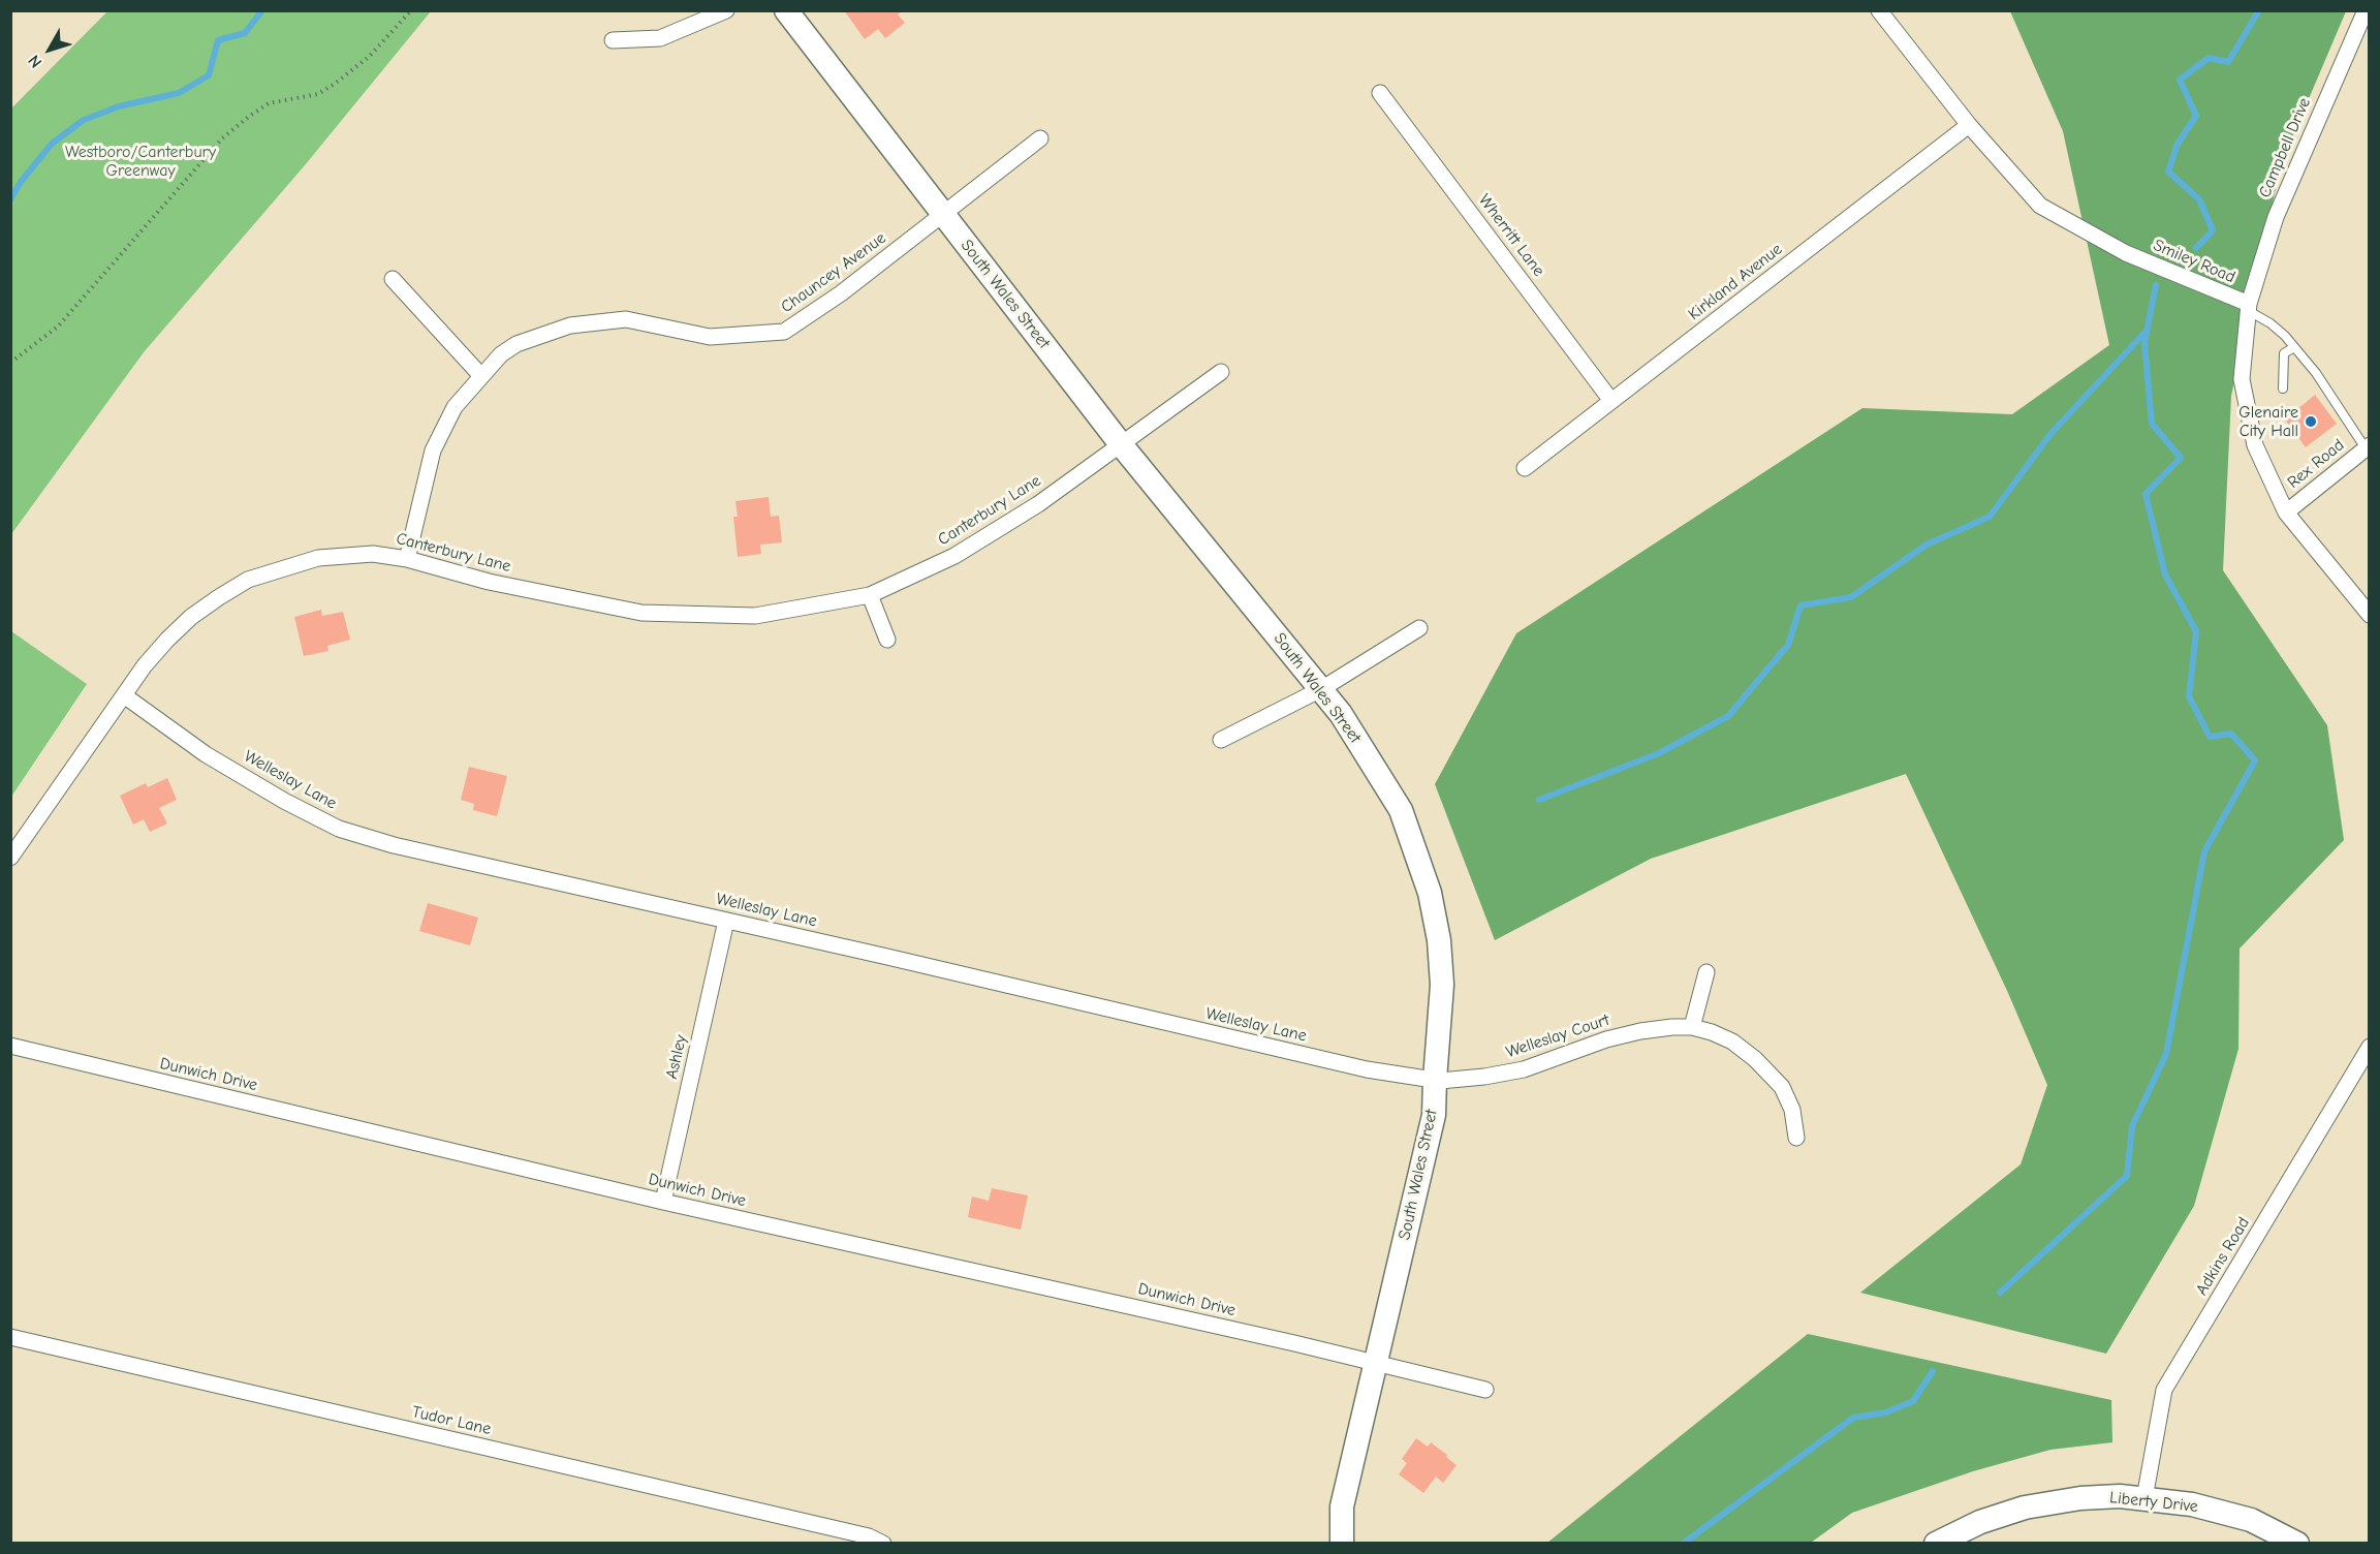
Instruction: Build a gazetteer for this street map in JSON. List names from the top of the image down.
{
  "streets": {
    "street": [
      "Campbell Drive",
      "Wherritt Lane",
      "Smiley Road",
      "Chauncey Avenue",
      "Kirkland Avenue",
      "South Wales Street",
      "Rex Road",
      "Canterbury Lane",
      "Welleslay Lane",
      "Welleslay Court",
      "Ashley",
      "Dunwich Drive",
      "Adkins Road",
      "Tudor Lane",
      "Liberty Drive"
    ]
  },
  "crossings": [
    ["Campbell Drive", "Smiley Road"],
    ["Wherritt Lane", "Kirkland Avenue"],
    ["Smiley Road", "Kirkland Avenue"],
    ["Chauncey Avenue", "South Wales Street"],
    ["Chauncey Avenue", "Canterbury Lane"],
    ["South Wales Street", "Canterbury Lane"],
    ["South Wales Street", "Welleslay Lane"],
    ["South Wales Street", "Welleslay Court"],
    ["South Wales Street", "Dunwich Drive"],
    ["Canterbury Lane", "Welleslay Lane"],
    ["Welleslay Lane", "Welleslay Court"],
    ["Welleslay Lane", "Ashley"],
    ["Ashley", "Dunwich Drive"],
    ["Adkins Road", "Liberty Drive"]
  ],
  "parks": ["Westboro/Canterbury Greenway"],
  "places": ["Glenaire City Hall"],
  "north": "bottom left"
}
